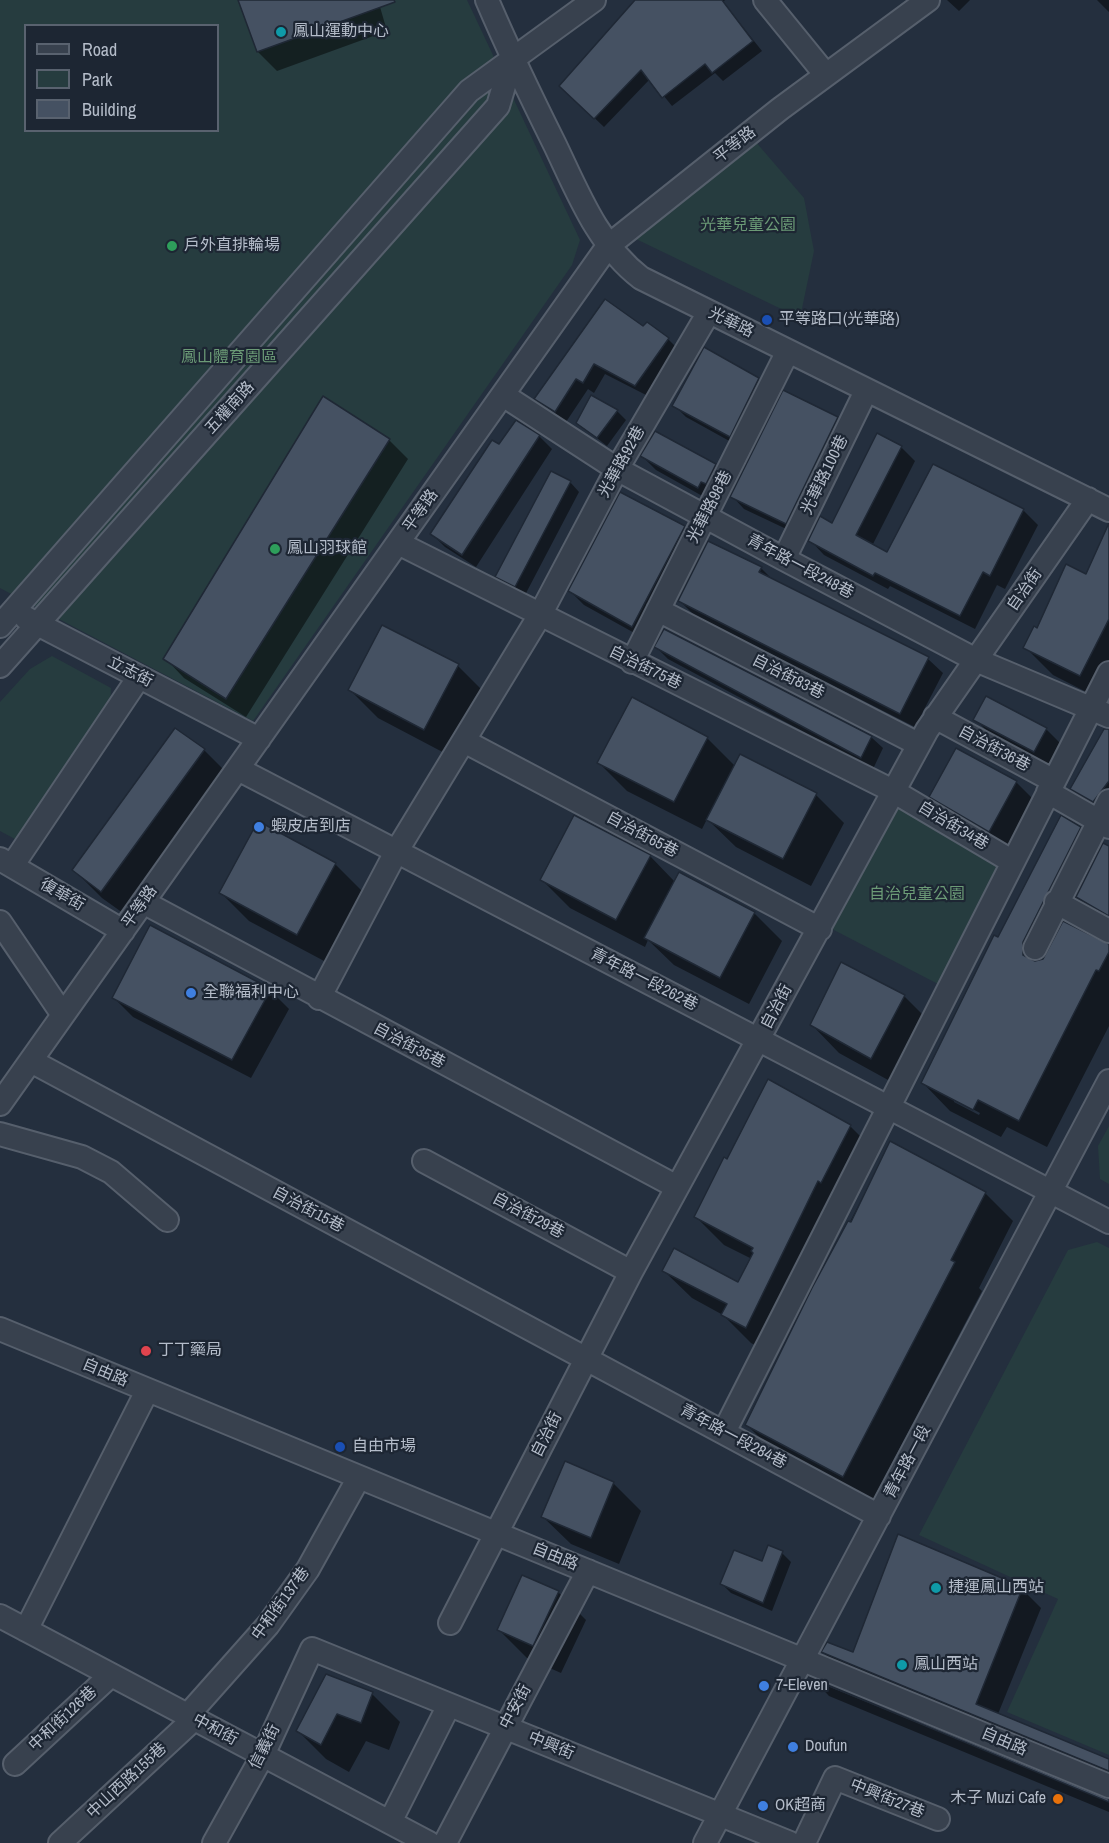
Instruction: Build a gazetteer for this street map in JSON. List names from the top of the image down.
{
  "streets": {
    "street": [
      "平等路",
      "光華路",
      "五權南路",
      "光華路92巷",
      "光華路100巷",
      "光華路98巷",
      "青年路一段248巷",
      "自治街",
      "自治街75巷",
      "立志街",
      "自治街83巷",
      "自治街36巷",
      "自治街34巷",
      "自治街65巷",
      "復華街",
      "青年路一段262巷",
      "自治街35巷",
      "自治街15巷",
      "自治街29巷",
      "自由路",
      "青年路一段284巷",
      "青年路一段",
      "中和街137巷",
      "中安街",
      "中和街126巷",
      "中和街",
      "中興街",
      "信義街",
      "中山西路155巷",
      "中興街27巷"
    ]
  },
  "crossings": [
    ["平等路", "光華路"],
    ["平等路", "青年路一段248巷"],
    ["平等路", "自治街75巷"],
    ["平等路", "立志街"],
    ["平等路", "復華街"],
    ["平等路", "青年路一段262巷"],
    ["平等路", "自治街35巷"],
    ["平等路", "自治街15巷"],
    ["光華路", "五權南路"],
    ["光華路", "光華路92巷"],
    ["光華路", "光華路100巷"],
    ["光華路", "光華路98巷"],
    ["光華路", "自治街"],
    ["五權南路", "立志街"],
    ["光華路92巷", "青年路一段248巷"],
    ["光華路92巷", "自治街75巷"],
    ["光華路92巷", "自治街65巷"],
    ["光華路92巷", "青年路一段262巷"],
    ["光華路92巷", "自治街35巷"],
    ["光華路100巷", "青年路一段248巷"],
    ["光華路98巷", "青年路一段248巷"],
    ["光華路98巷", "自治街75巷"],
    ["光華路98巷", "自治街83巷"],
    ["青年路一段248巷", "自治街"],
    ["自治街", "自治街75巷"],
    ["自治街", "自治街83巷"],
    ["自治街", "自治街36巷"],
    ["自治街", "自治街34巷"],
    ["自治街", "自治街65巷"],
    ["自治街", "青年路一段262巷"],
    ["自治街", "自治街35巷"],
    ["自治街", "自治街15巷"],
    ["自治街", "自治街29巷"],
    ["自治街", "自由路"],
    ["自治街", "青年路一段284巷"],
    ["自治街75巷", "自治街34巷"],
    ["青年路一段262巷", "青年路一段"],
    ["自治街15巷", "青年路一段284巷"],
    ["自由路", "青年路一段"],
    ["自由路", "中和街137巷"],
    ["自由路", "中安街"],
    ["青年路一段284巷", "青年路一段"],
    ["青年路一段", "中興街"],
    ["中和街137巷", "中和街"],
    ["中和街137巷", "中山西路155巷"],
    ["中安街", "中興街"],
    ["中和街126巷", "中和街"],
    ["中和街", "信義街"],
    ["中和街", "中山西路155巷"],
    ["中興街", "信義街"]
  ],
  "parks": ["光華兒童公園", "鳳山體育園區", "自治兒童公園"],
  "places": [
    "鳳山運動中心",
    "戶外直排輪場",
    "平等路口(光華路)",
    "鳳山羽球館",
    "蝦皮店到店",
    "全聯福利中心",
    "丁丁藥局",
    "自由市場",
    "捷運鳳山西站",
    "鳳山西站",
    "7-Eleven",
    "Doufun",
    "木子 Muzi Cafe",
    "OK超商"
  ],
  "legend": ["Road", "Park", "Building"]
}
